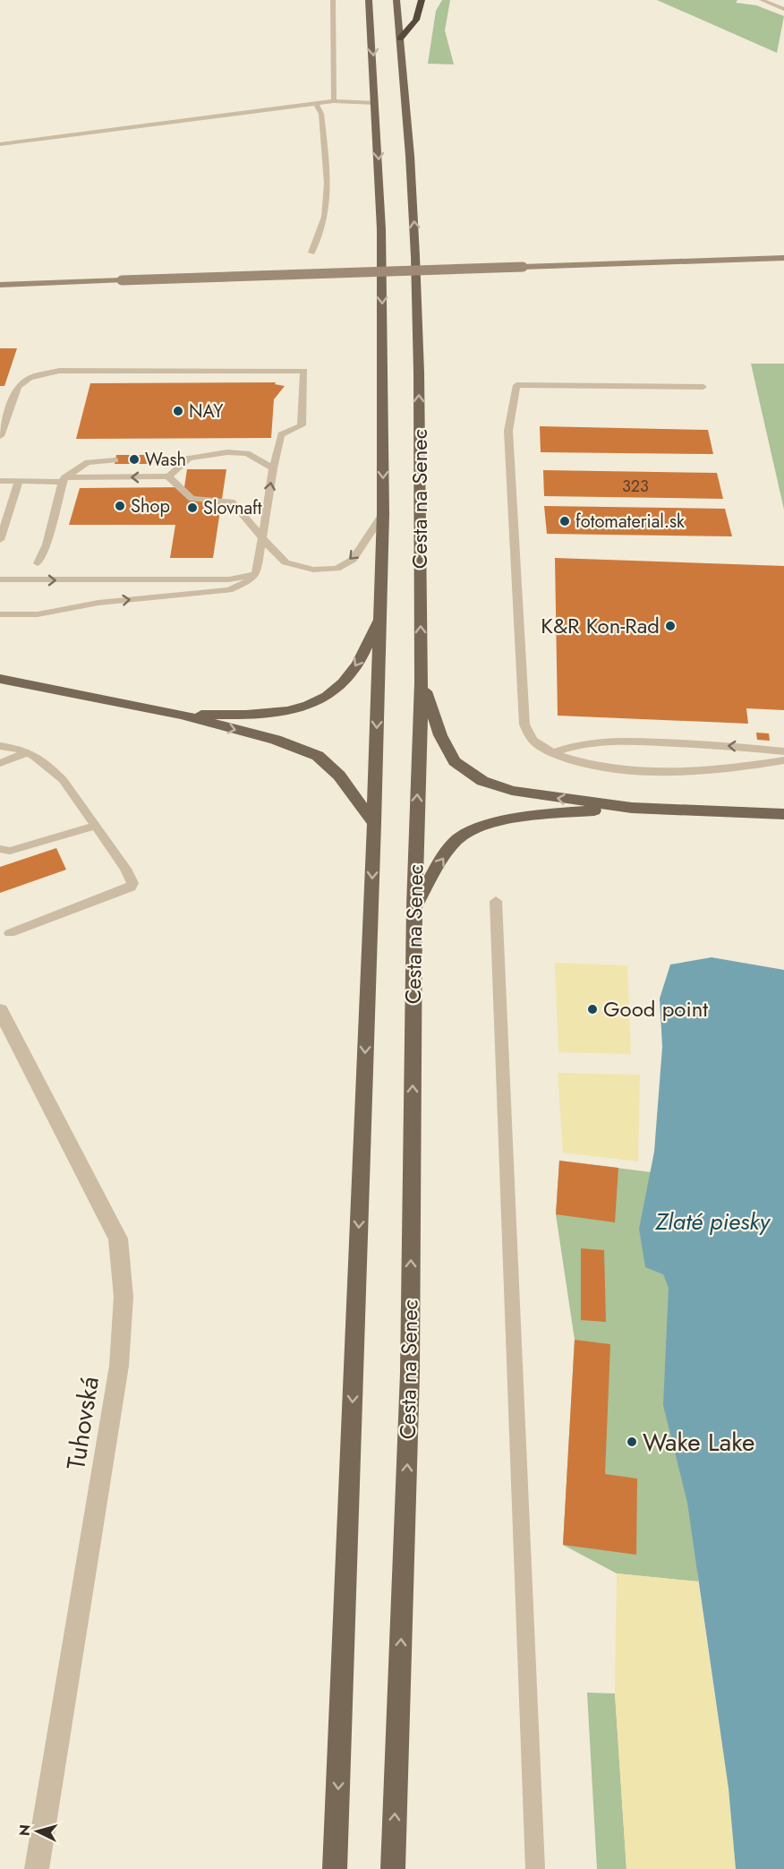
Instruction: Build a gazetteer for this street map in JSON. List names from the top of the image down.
{
  "streets": {
    "main road": ["Cesta na Senec"],
    "street": ["Tuhovská"]
  },
  "water": ["Zlaté piesky"],
  "places": [
    "NAY",
    "Wash",
    "Shop",
    "Slovnaft",
    "fotomaterial.sk",
    "K&R Kon-Rad",
    "Good point",
    "Wake Lake"
  ],
  "house_numbers": ["323"],
  "north": "left"
}
